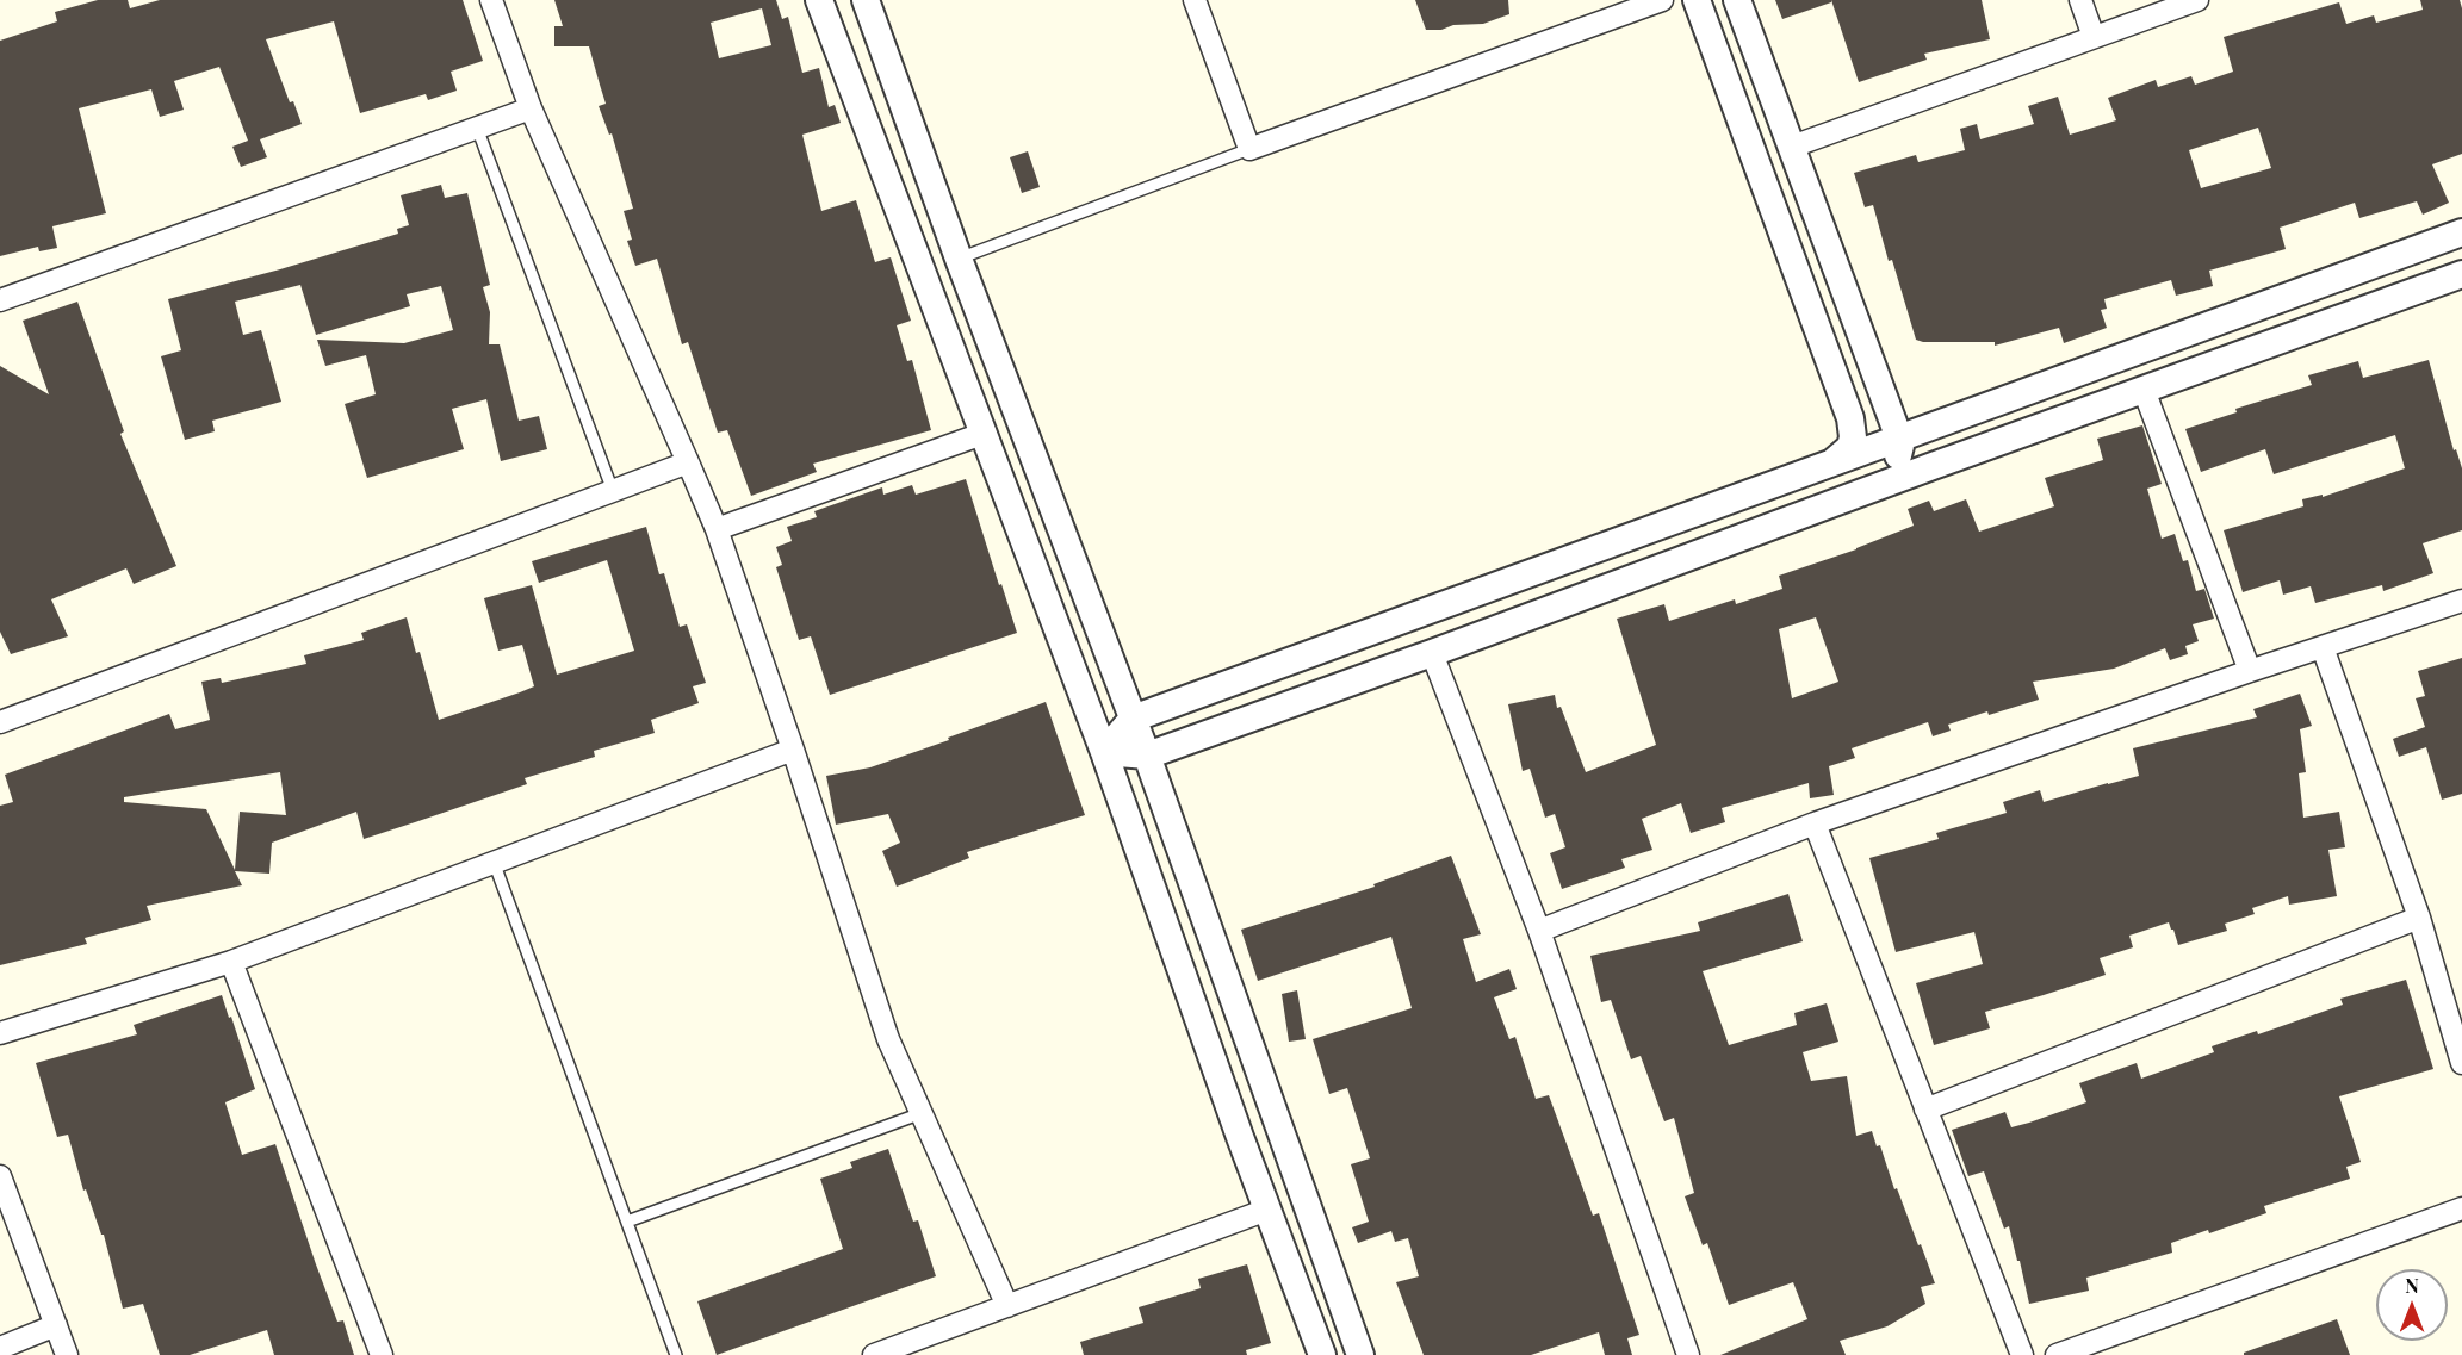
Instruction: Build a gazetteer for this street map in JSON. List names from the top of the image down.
{
  "north": "top"
}
